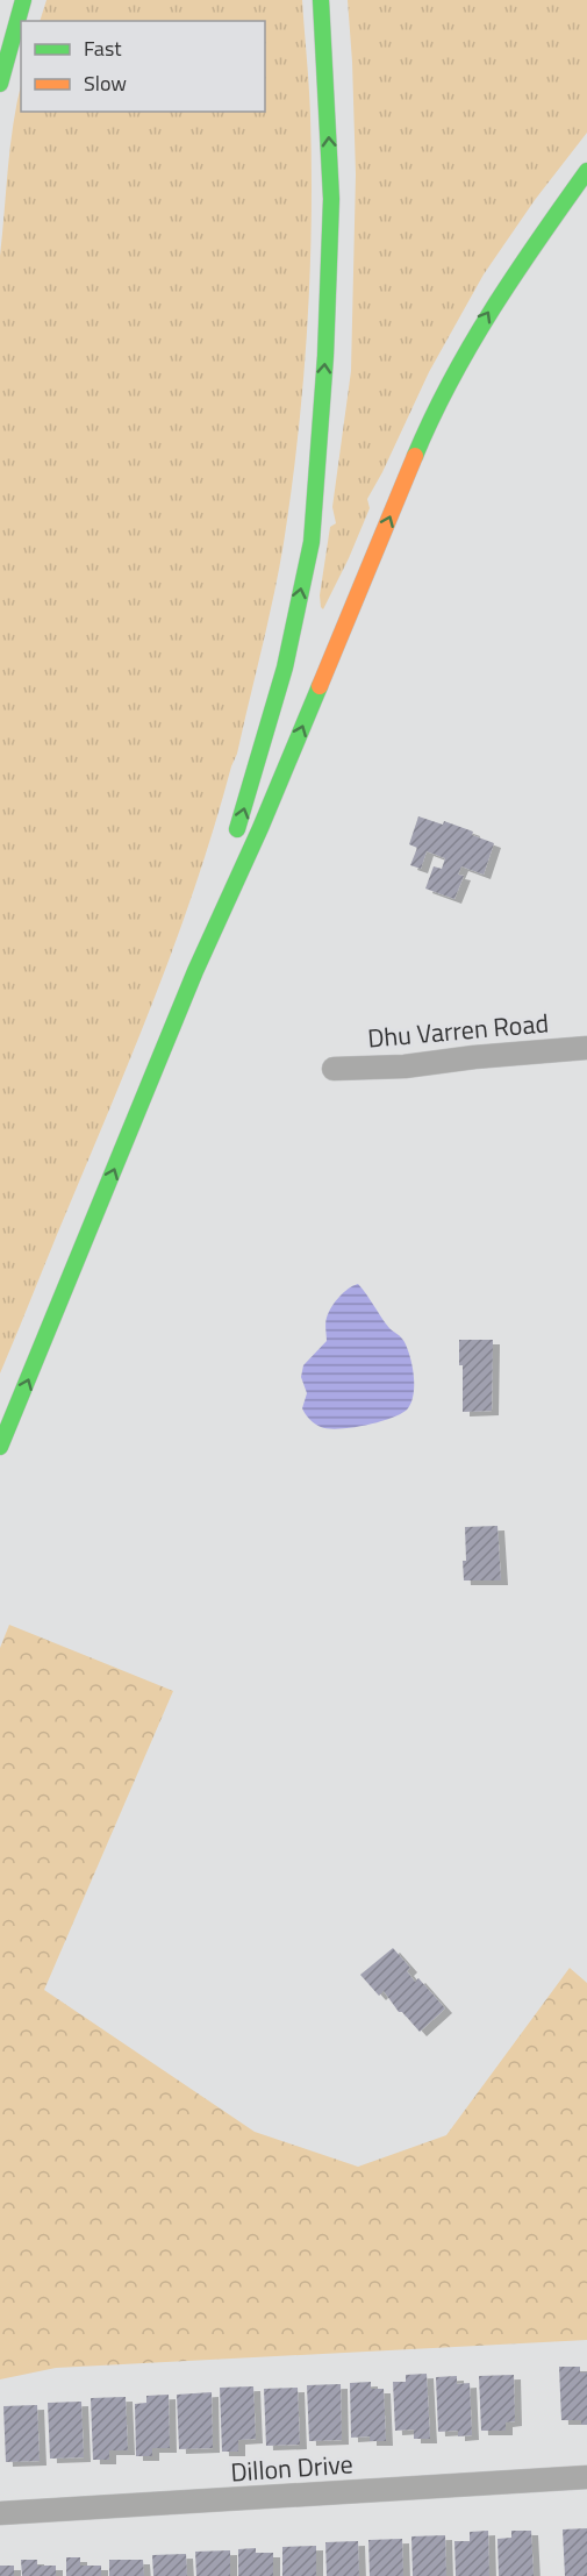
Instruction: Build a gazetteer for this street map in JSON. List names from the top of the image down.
{
  "streets": {
    "street": ["Dhu Varren Road", "Dillon Drive"]
  },
  "legend": ["Fast", "Slow"]
}
